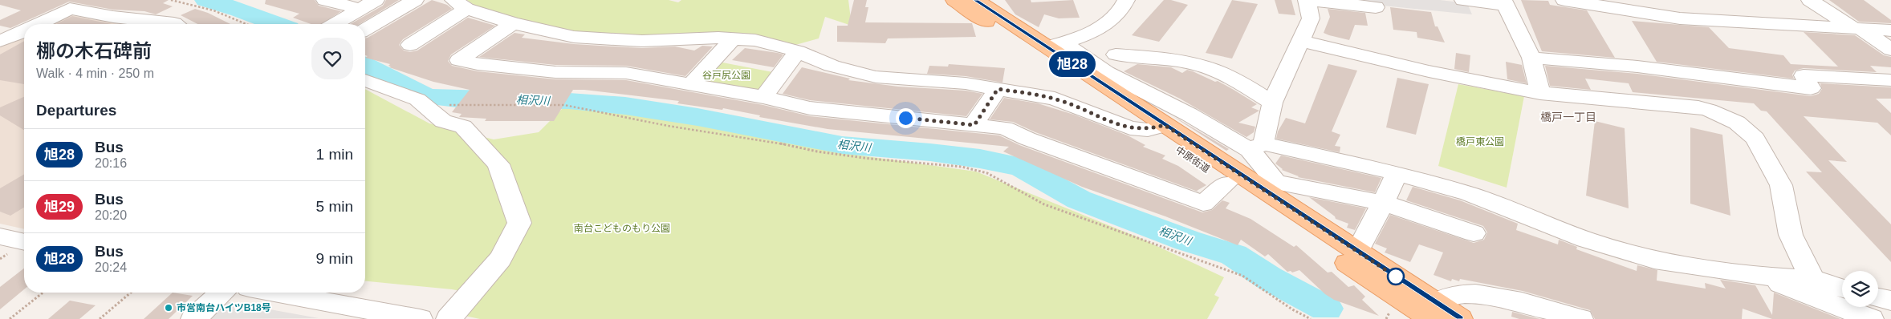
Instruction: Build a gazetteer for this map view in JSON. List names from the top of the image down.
{
  "streets": {
    "main road": ["中原街道"]
  },
  "districts": ["橋戸一丁目"],
  "water": ["相沢川"],
  "parks": ["谷戸尻公園", "橋戸東公園", "南台こどものもり公園"],
  "places": ["市営南台ハイツB18号"],
  "lines": ["bus line 旭28"],
  "page": {
    "on_map": "旭28",
    "heading": [
      ["梛の木石碑前", "Walk · 4 min · 250 m"],
      "Departures"
    ],
    "list": [
      {
        "mark": "旭28",
        "name": "Bus",
        "note": "20:16",
        "value": "1 min"
      },
      {
        "mark": "旭29",
        "name": "Bus",
        "note": "20:20",
        "value": "5 min"
      },
      {
        "mark": "旭28",
        "name": "Bus",
        "note": "20:24",
        "value": "9 min"
      }
    ]
  }
}
